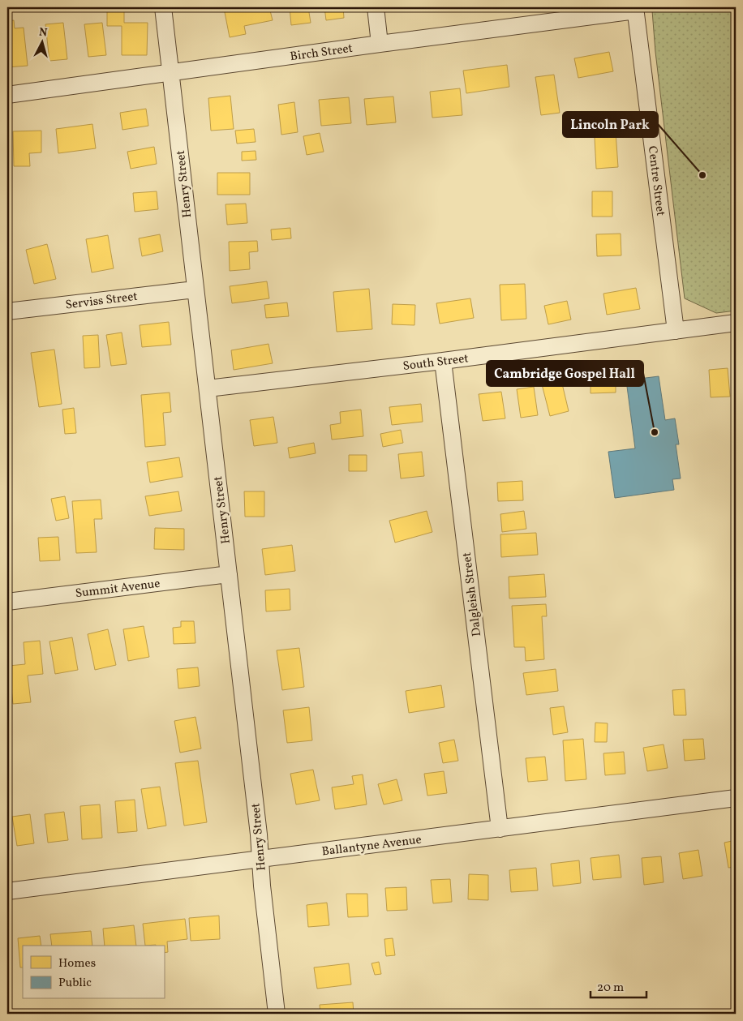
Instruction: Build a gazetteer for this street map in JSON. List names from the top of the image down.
{
  "streets": {
    "street": [
      "Birch Street",
      "Centre Street",
      "Henry Street",
      "Serviss Street",
      "South Street",
      "Summit Avenue",
      "Dalgleish Street",
      "Ballantyne Avenue"
    ]
  },
  "crossings": [
    ["Birch Street", "Centre Street"],
    ["Birch Street", "Henry Street"],
    ["Centre Street", "South Street"],
    ["Henry Street", "Serviss Street"],
    ["Henry Street", "South Street"],
    ["Henry Street", "Summit Avenue"],
    ["Henry Street", "Ballantyne Avenue"],
    ["South Street", "Dalgleish Street"],
    ["Dalgleish Street", "Ballantyne Avenue"]
  ],
  "places": ["Lincoln Park", "Cambridge Gospel Hall"],
  "legend": ["Homes", "Public"],
  "scale_bar": "20 m",
  "north": "top"
}
